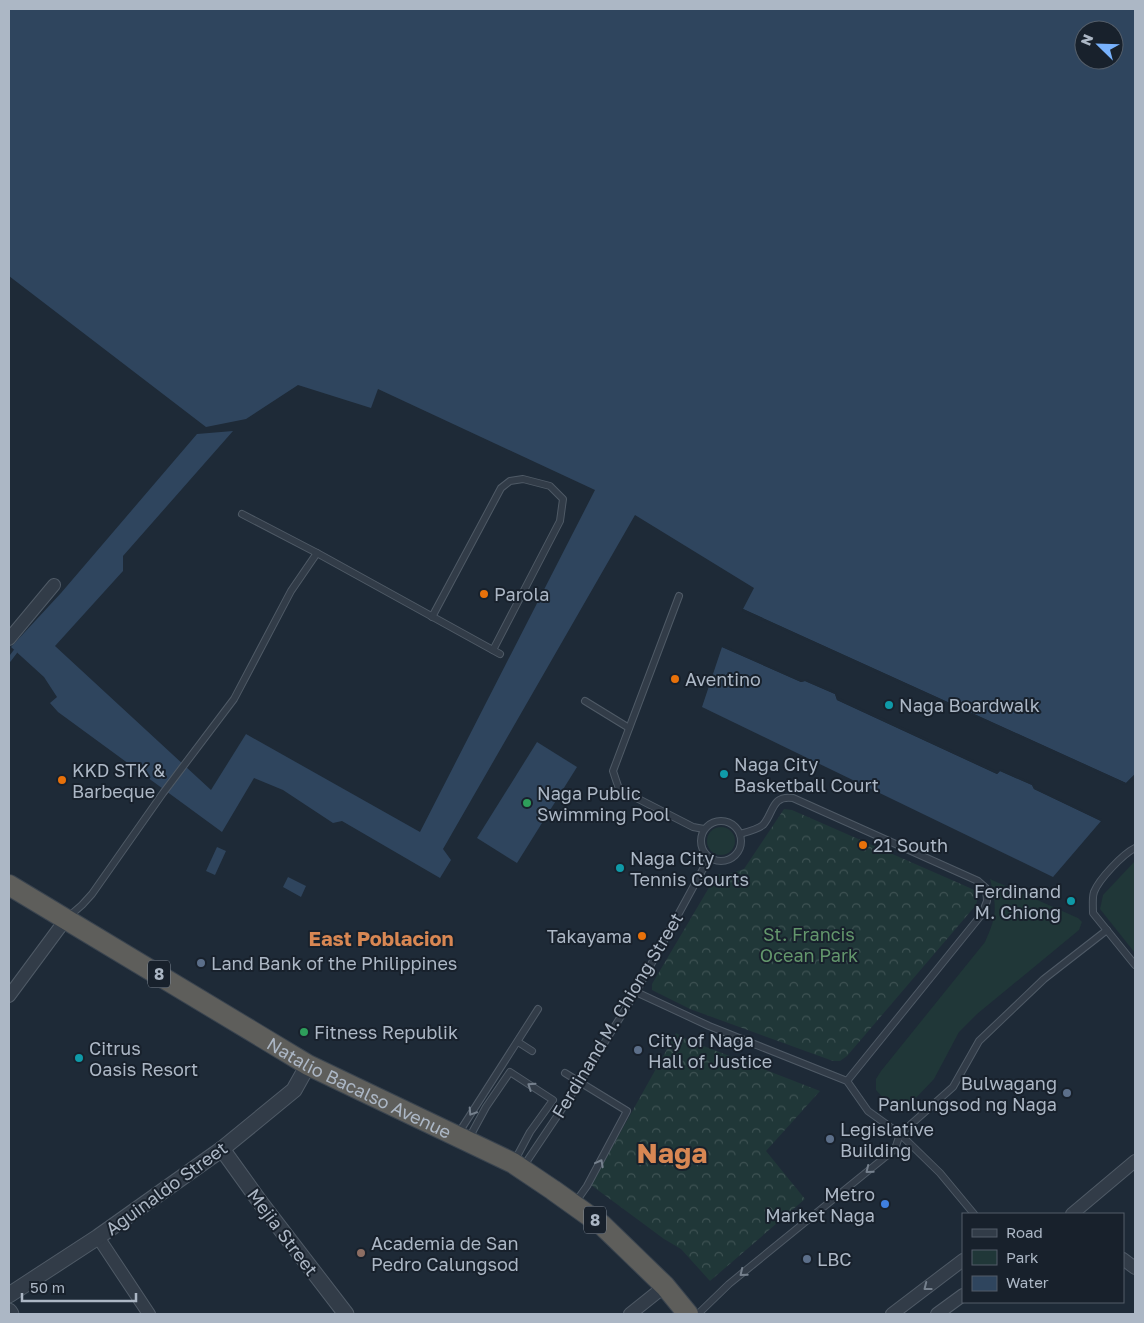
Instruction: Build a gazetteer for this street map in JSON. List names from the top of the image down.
{
  "streets": {
    "highway": ["8", "Natalio Bacalso Avenue"],
    "street": ["Aguinaldo Street", "Mejia Street"],
    "lane": ["Ferdinand M. Chiong Street"]
  },
  "crossings": [
    ["Ferdinand M. Chiong Street", "Natalio Bacalso Avenue"],
    ["Natalio Bacalso Avenue", "Aguinaldo Street"],
    ["Aguinaldo Street", "Mejia Street"]
  ],
  "districts": ["East Poblacion", "Naga"],
  "parks": ["St. Francis Ocean Park"],
  "places": [
    "Parola",
    "Aventino",
    "Naga Boardwalk",
    "Naga City Basketball Court",
    "KKD STK & Barbeque",
    "Naga Public Swimming Pool",
    "21 South",
    "Naga City Tennis Courts",
    "Ferdinand M. Chiong",
    "Takayama",
    "Land Bank of the Philippines",
    "Fitness Republik",
    "City of Naga Hall of Justice",
    "Citrus Oasis Resort",
    "Bulwagang Panlungsod ng Naga",
    "Legislative Building",
    "Metro Market Naga",
    "Academia de San Pedro Calungsod",
    "LBC"
  ],
  "legend": ["Road", "Park", "Water"],
  "scale_bar": "50 m",
  "north": "top left"
}
